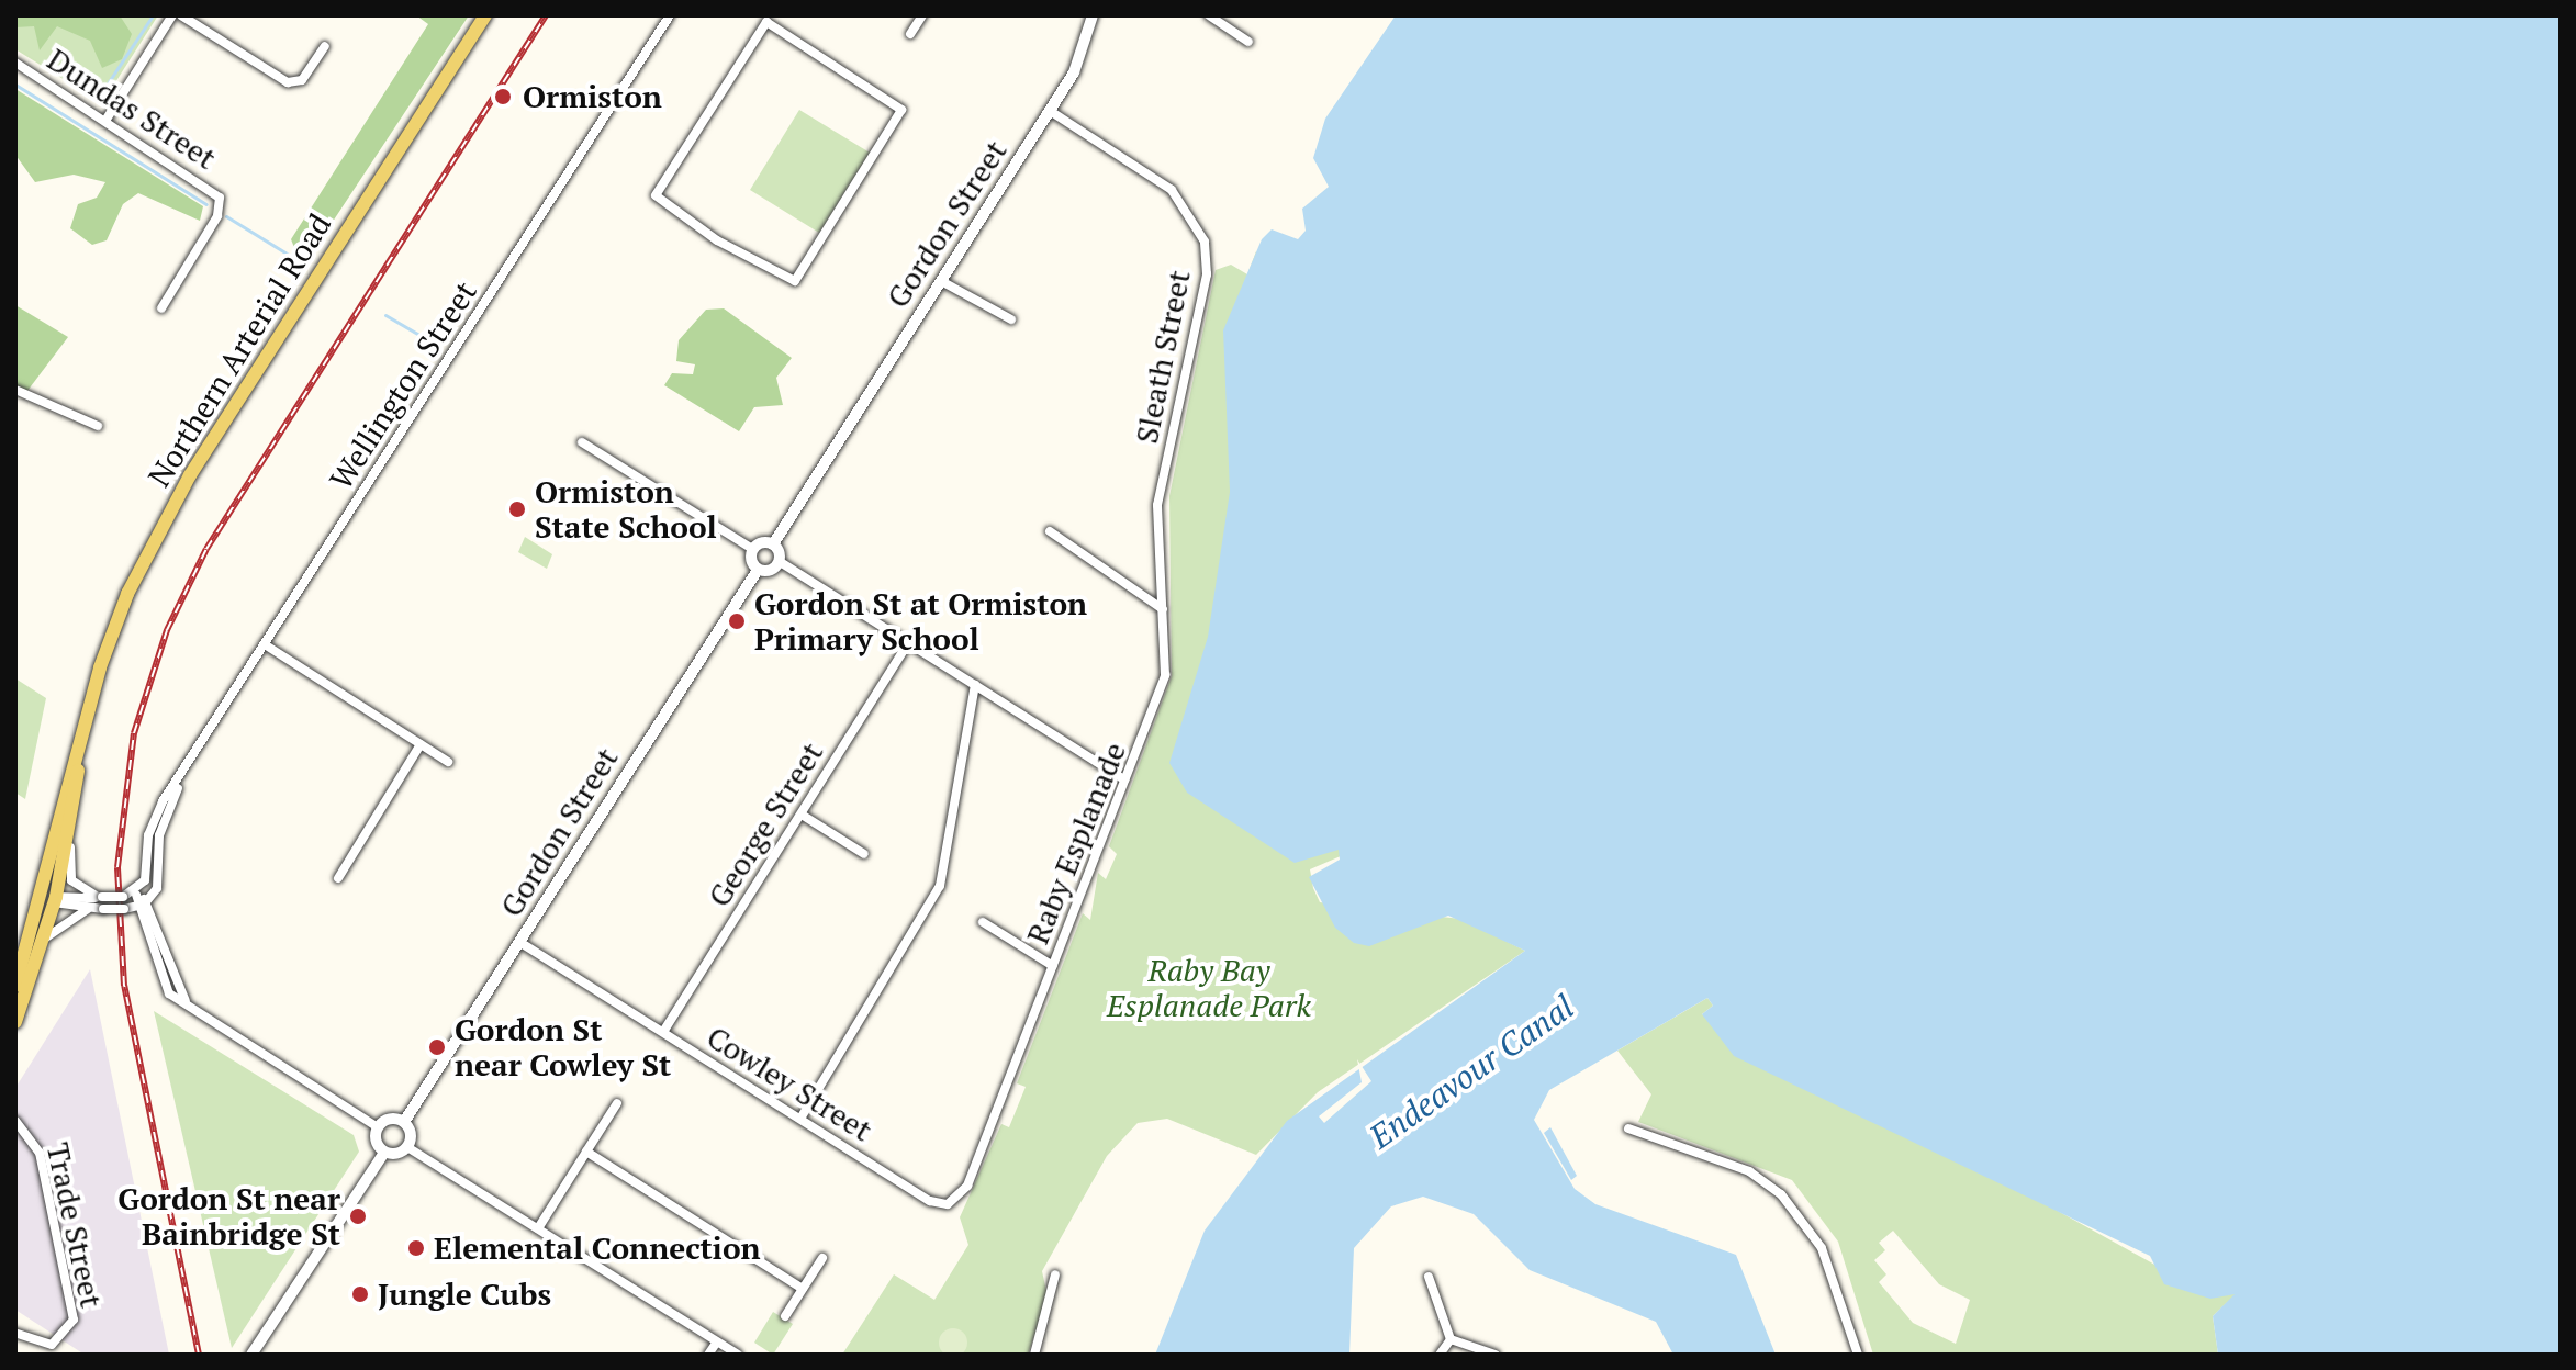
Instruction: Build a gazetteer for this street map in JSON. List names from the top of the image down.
{
  "streets": {
    "main road": ["Northern Arterial Road"],
    "street": [
      "Dundas Street",
      "Gordon Street",
      "Sleath Street",
      "Wellington Street",
      "George Street",
      "Raby Esplanade",
      "Cowley Street",
      "Trade Street"
    ]
  },
  "crossings": [
    ["Gordon Street", "Sleath Street"],
    ["Gordon Street", "Cowley Street"],
    ["Sleath Street", "Raby Esplanade"],
    ["George Street", "Cowley Street"],
    ["Raby Esplanade", "Cowley Street"]
  ],
  "water": ["Endeavour Canal"],
  "parks": ["Raby Bay Esplanade Park"],
  "places": [
    "Ormiston",
    "Ormiston State School",
    "Gordon St at Ormiston Primary School",
    "Gordon St near Cowley St",
    "Gordon St near Bainbridge St",
    "Elemental Connection",
    "Jungle Cubs"
  ]
}
